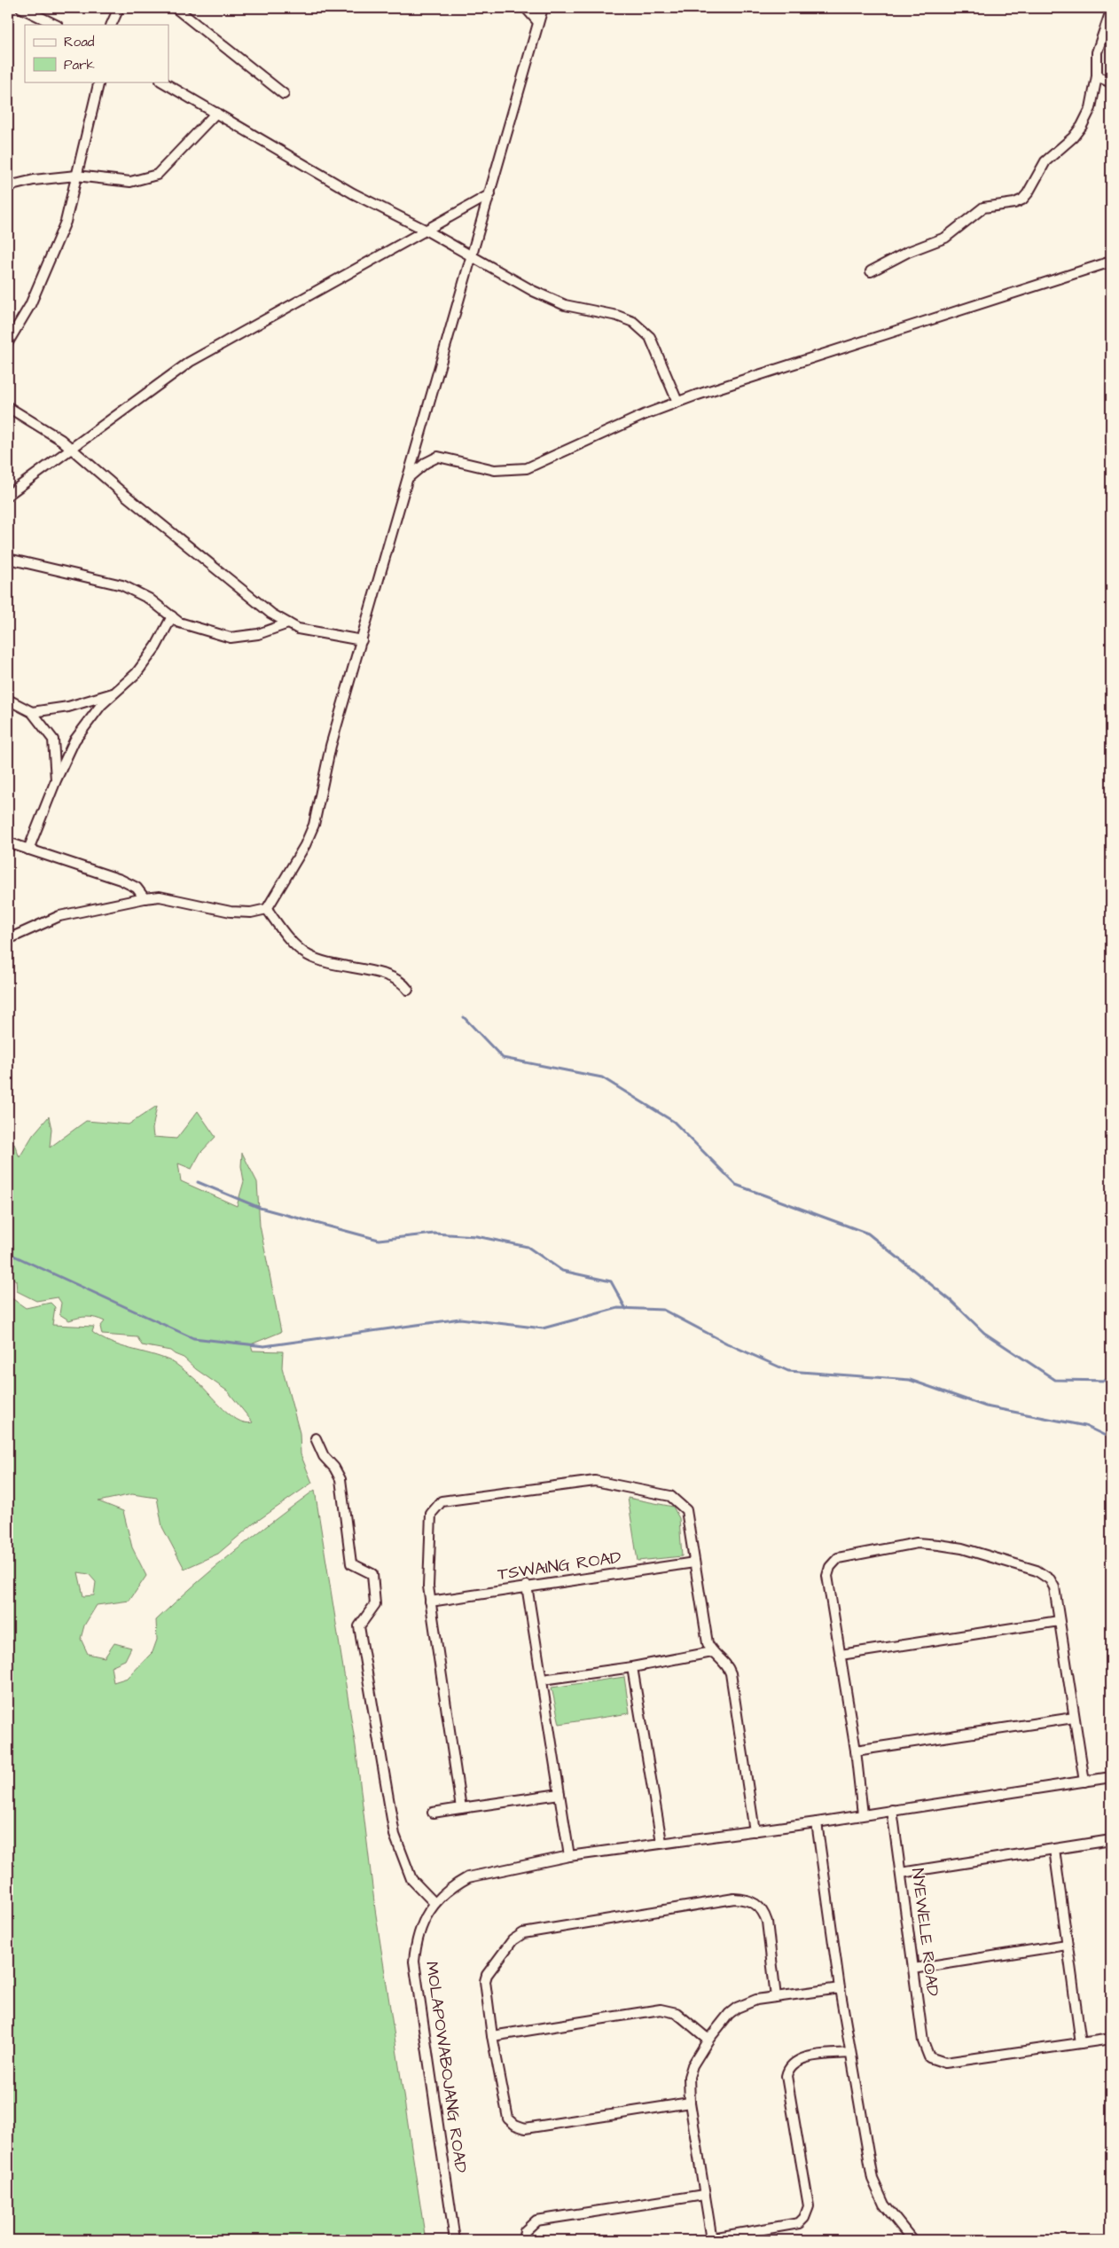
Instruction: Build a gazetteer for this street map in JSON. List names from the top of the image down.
{
  "streets": {
    "street": ["TSWAING ROAD", "NYEWELE ROAD", "MOLAPOWABOJANG ROAD"]
  },
  "crossings": [
    ["NYEWELE ROAD", "MOLAPOWABOJANG ROAD"]
  ],
  "legend": ["Road", "Park"]
}
